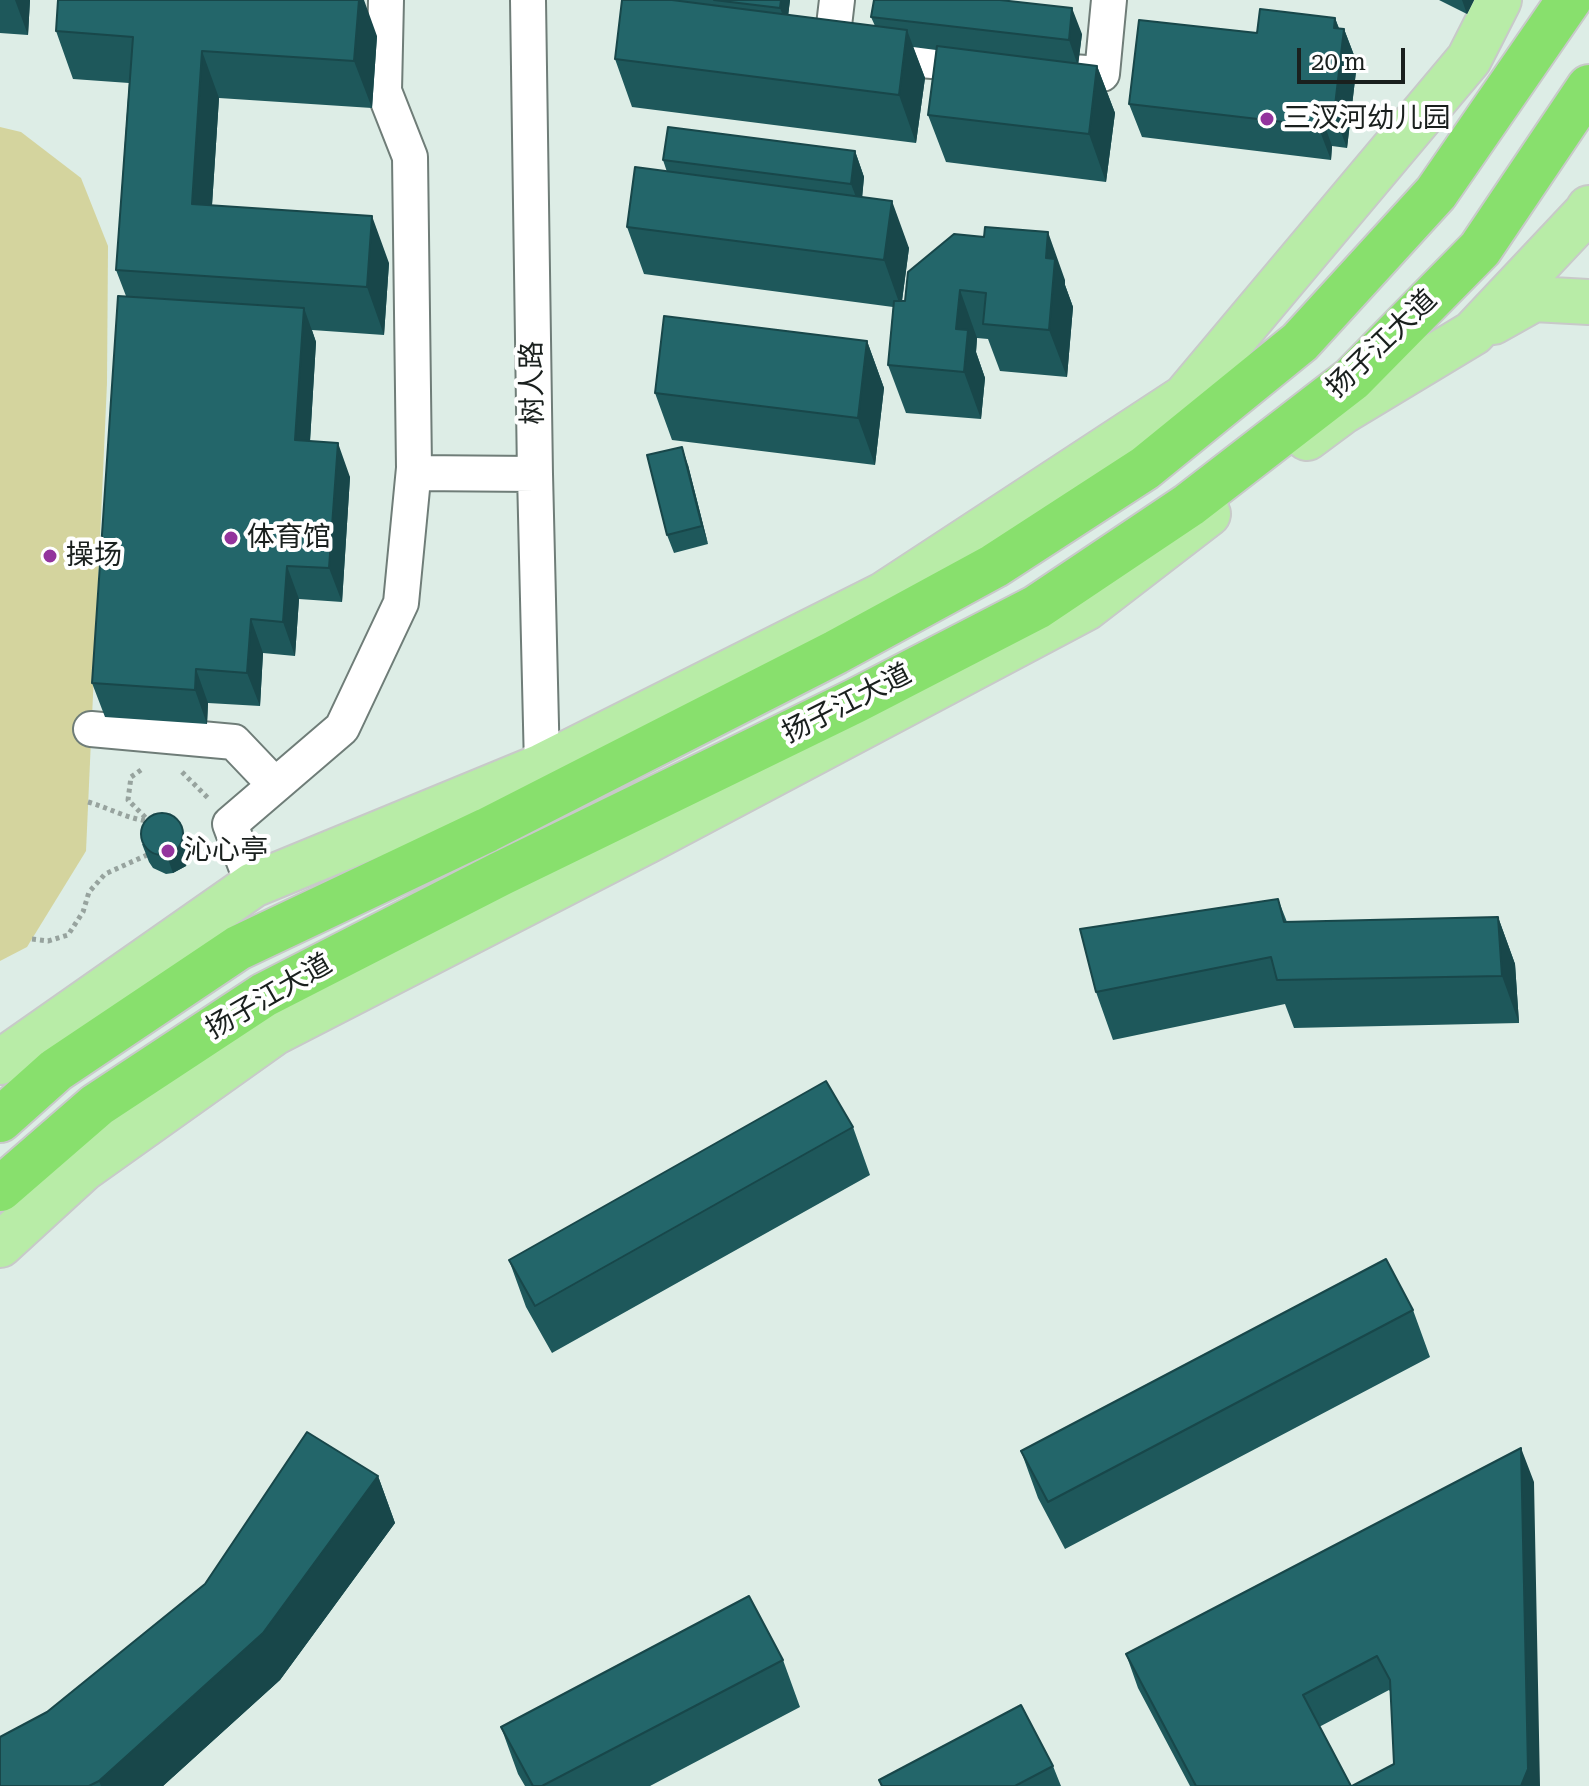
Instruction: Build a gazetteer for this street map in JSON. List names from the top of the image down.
{
  "streets": {
    "highway": ["扬子江大道"],
    "street": ["树人路"]
  },
  "places": [
    "三汊河幼儿园",
    "体育馆",
    "操场",
    "沁心亭"
  ],
  "scale_bar": "20 m"
}
